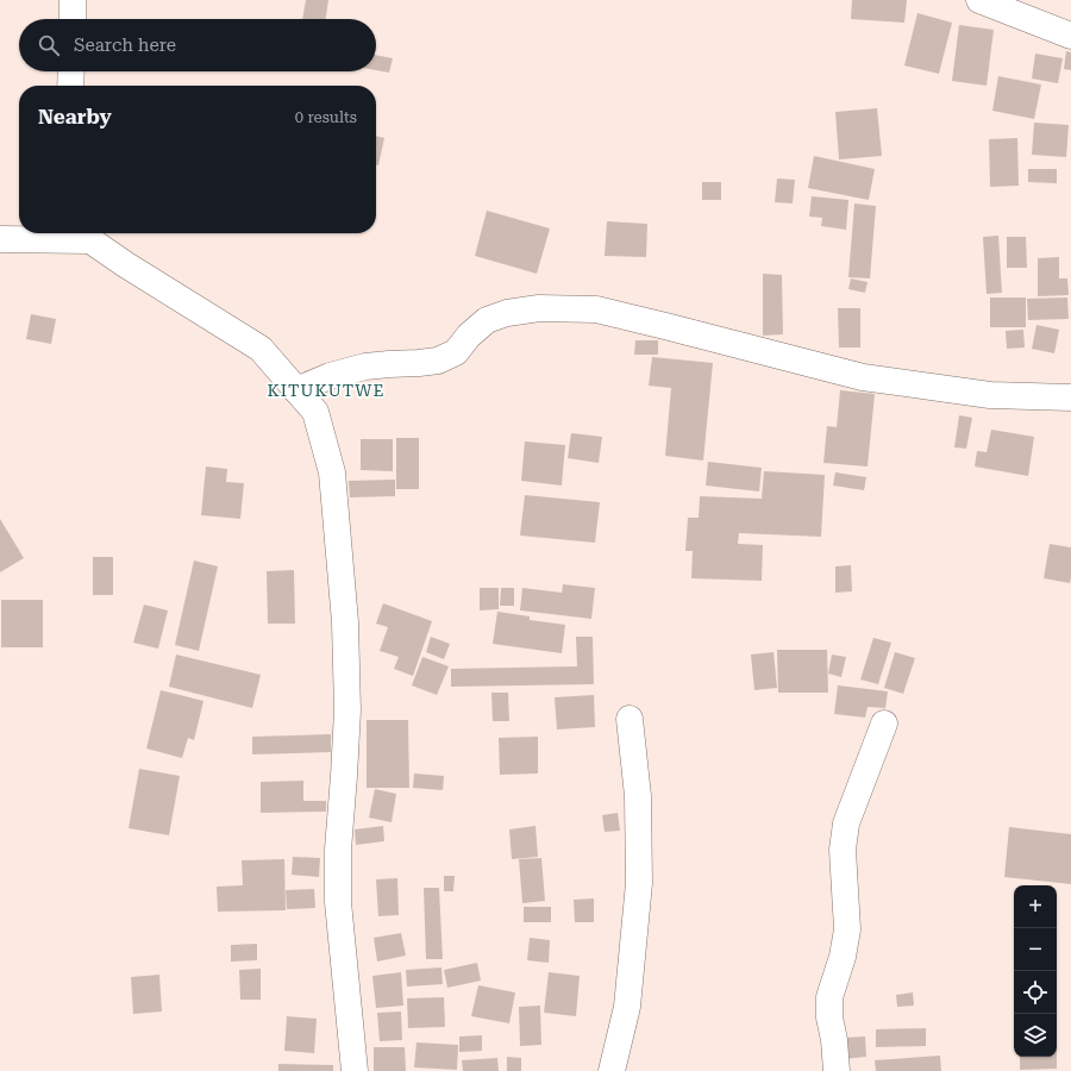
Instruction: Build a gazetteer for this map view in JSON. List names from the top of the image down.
{
  "districts": ["KITUKUTWE"],
  "page": {
    "search": "Search here",
    "heading": ["Nearby", "0 results"],
    "map_buttons": ["+", "−"]
  }
}
